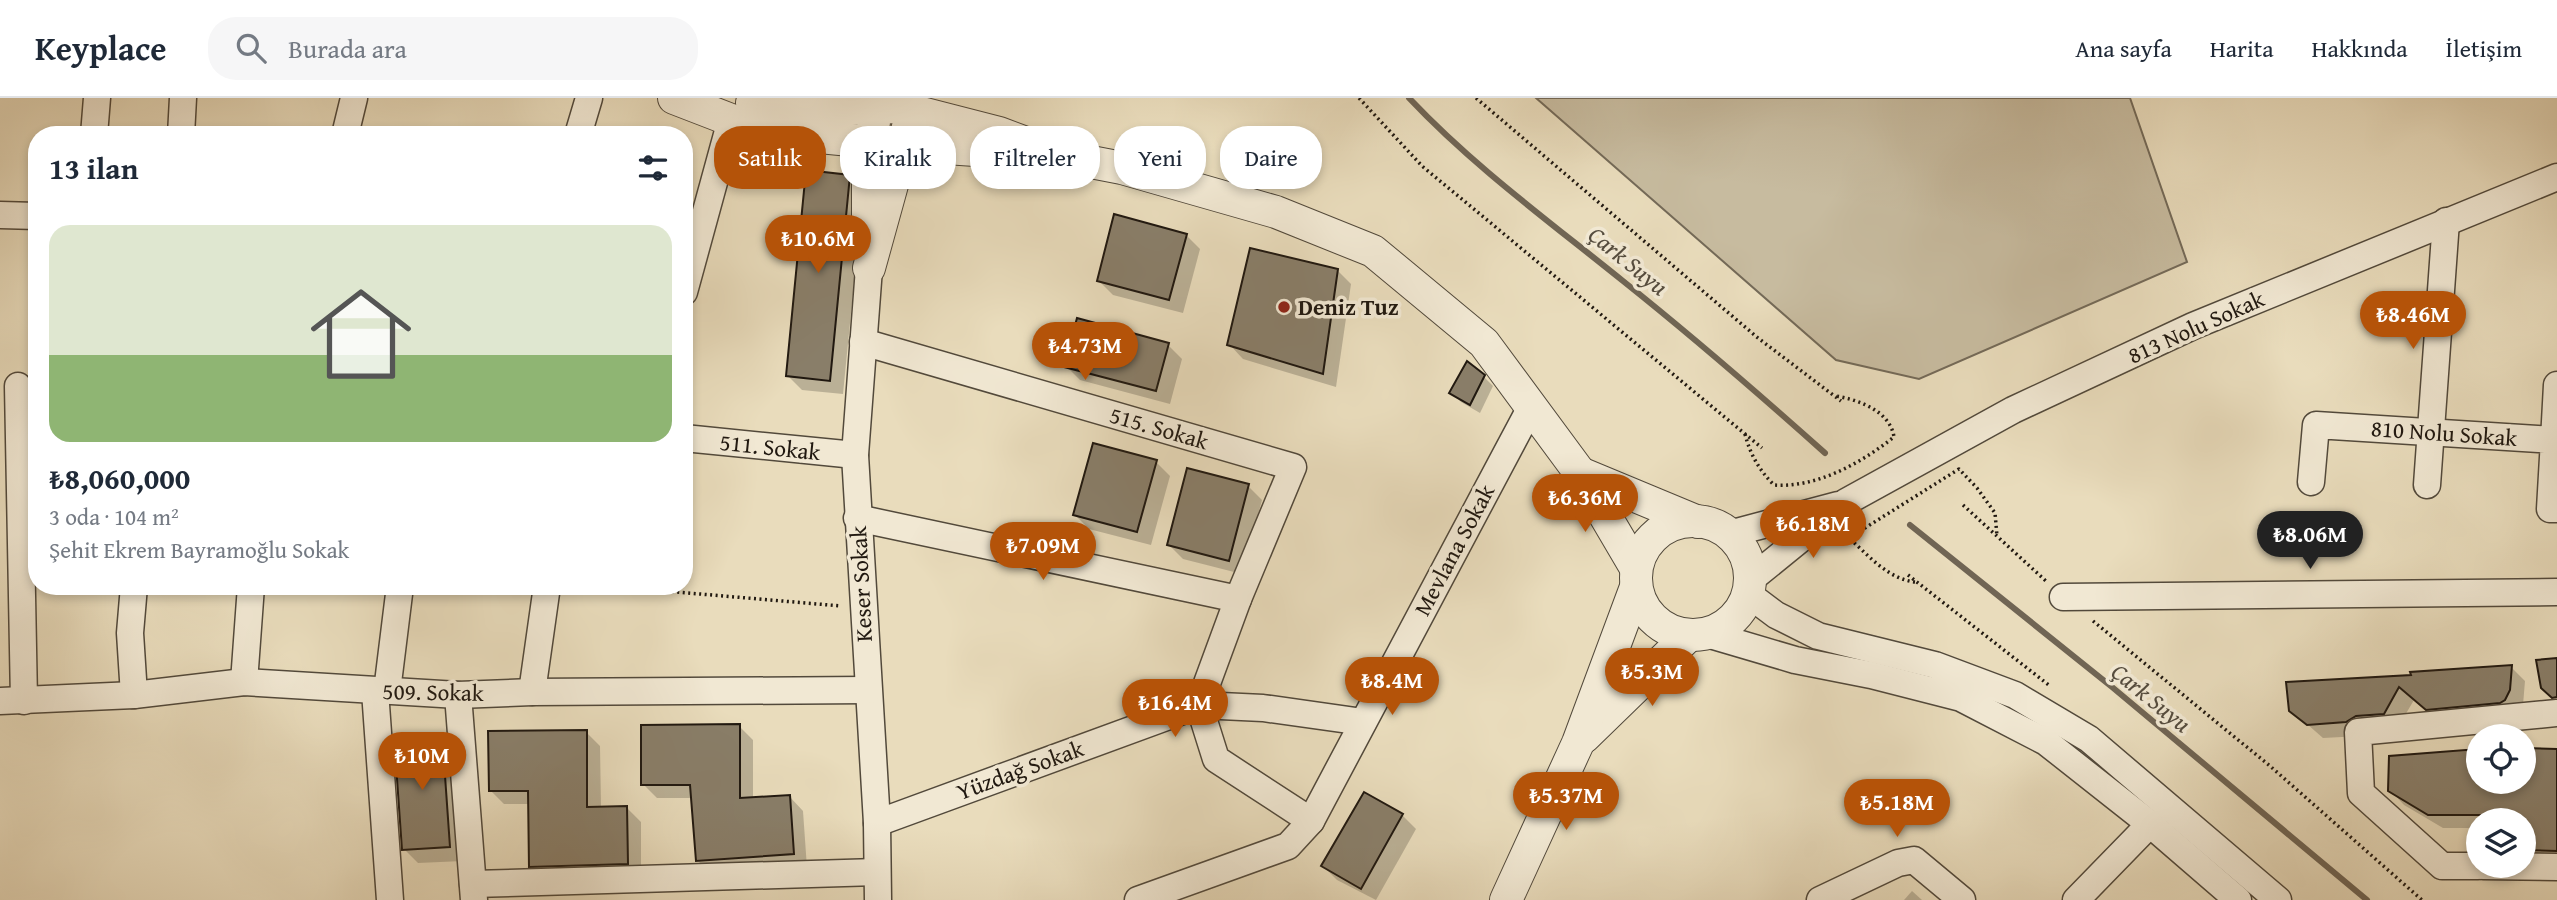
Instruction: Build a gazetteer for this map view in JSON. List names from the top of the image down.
{
  "streets": {
    "street": [
      "813 Nolu Sokak",
      "515. Sokak",
      "810 Nolu Sokak",
      "511. Sokak",
      "Mevlana Sokak",
      "Keser Sokak",
      "509. Sokak",
      "Yüzdağ Sokak"
    ]
  },
  "crossings": [
    ["515. Sokak", "Keser Sokak"],
    ["511. Sokak", "Keser Sokak"],
    ["Keser Sokak", "509. Sokak"],
    ["Keser Sokak", "Yüzdağ Sokak"]
  ],
  "water": ["Çark Suyu"],
  "places": ["Deniz Tuz"],
  "page": {
    "header": "Keyplace",
    "search": "Burada ara",
    "nav": [
      "Ana sayfa",
      "Harita",
      "Hakkında",
      "İletişim"
    ],
    "chip": [
      "Satılık",
      "Kiralık",
      "Filtreler",
      "Yeni",
      "Daire"
    ],
    "heading": "13 ilan",
    "list": [
      {
        "name": "₺8,060,000",
        "note": "3 oda · 104 m² · Şehit Ekrem Bayramoğlu Sokak"
      }
    ],
    "price": [
      "₺10.6M",
      "₺8.46M",
      "₺4.73M",
      "₺6.36M",
      "₺6.18M",
      "₺8.06M",
      "₺7.09M",
      "₺5.3M",
      "₺8.4M",
      "₺16.4M",
      "₺10M",
      "₺5.37M",
      "₺5.18M"
    ]
  }
}
